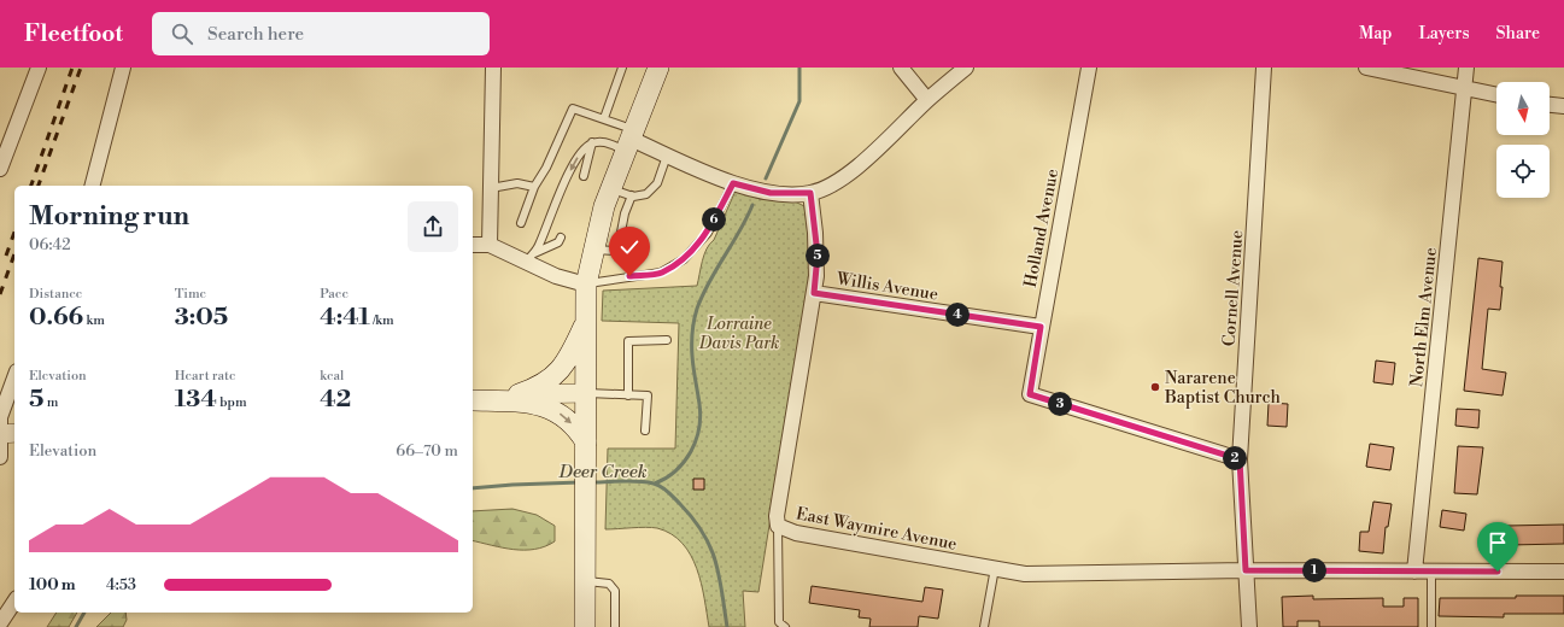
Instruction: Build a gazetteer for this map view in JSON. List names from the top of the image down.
{
  "streets": {
    "street": [
      "Holland Avenue",
      "Willis Avenue",
      "Cornell Avenue",
      "North Elm Avenue",
      "East Waymire Avenue"
    ]
  },
  "crossings": [
    ["Holland Avenue", "Willis Avenue"],
    ["Holland Avenue", "Cornell Avenue"],
    ["Willis Avenue", "East Waymire Avenue"],
    ["Cornell Avenue", "East Waymire Avenue"],
    ["North Elm Avenue", "East Waymire Avenue"]
  ],
  "water": ["Deer Creek"],
  "parks": ["Lorraine Davis Park"],
  "places": ["Nararene Baptist Church"],
  "north": "bottom",
  "page": {
    "header": "Fleetfoot",
    "search": "Search here",
    "nav": ["Map", "Layers", "Share"],
    "heading": ["Morning run", "06:42"],
    "pins": [
      "6",
      "5",
      "4",
      "3",
      "2",
      "1"
    ],
    "stats": [
      ["Distance", "0.66 km"],
      ["Time", "3:05"],
      ["Pace", "4:41 /km"],
      ["Elevation", "5 m"],
      ["Heart rate", "134 bpm"],
      ["kcal", "42"]
    ],
    "chart": ["Elevation", "66–70 m"],
    "list": [
      {
        "name": "100 m",
        "note": "4:53"
      }
    ]
  }
}
